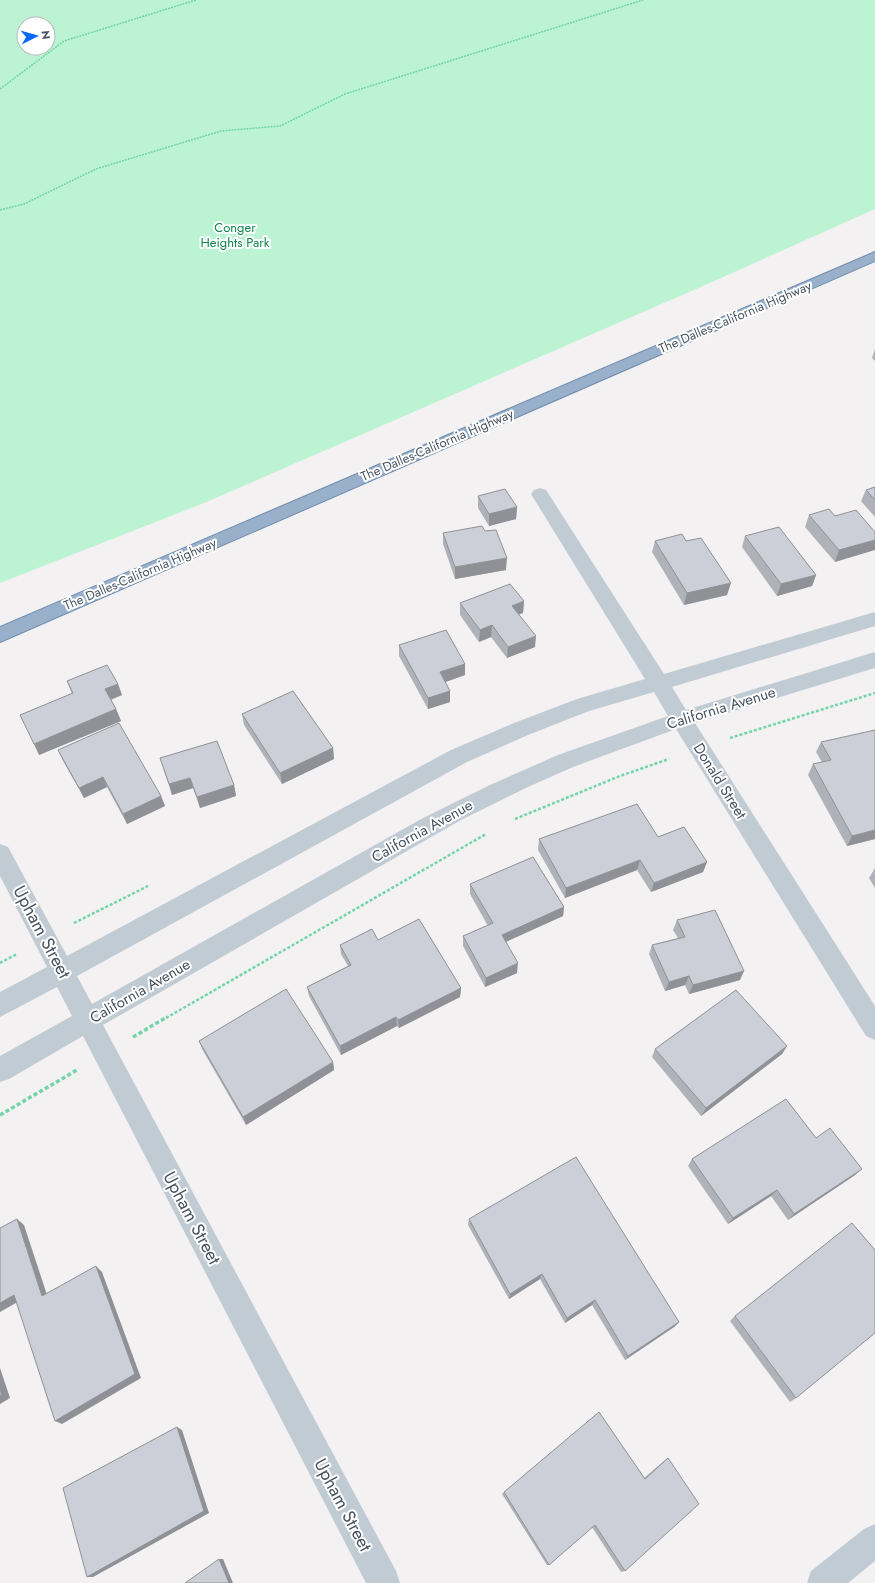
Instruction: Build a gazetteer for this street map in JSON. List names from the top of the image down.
{
  "streets": {
    "highway": ["The Dalles-California Highway"],
    "street": ["California Avenue", "Donald Street", "Upham Street"]
  },
  "crossings": [
    ["California Avenue", "Donald Street"],
    ["California Avenue", "Upham Street"]
  ],
  "parks": ["Conger Heights Park"],
  "north": "right"
}
